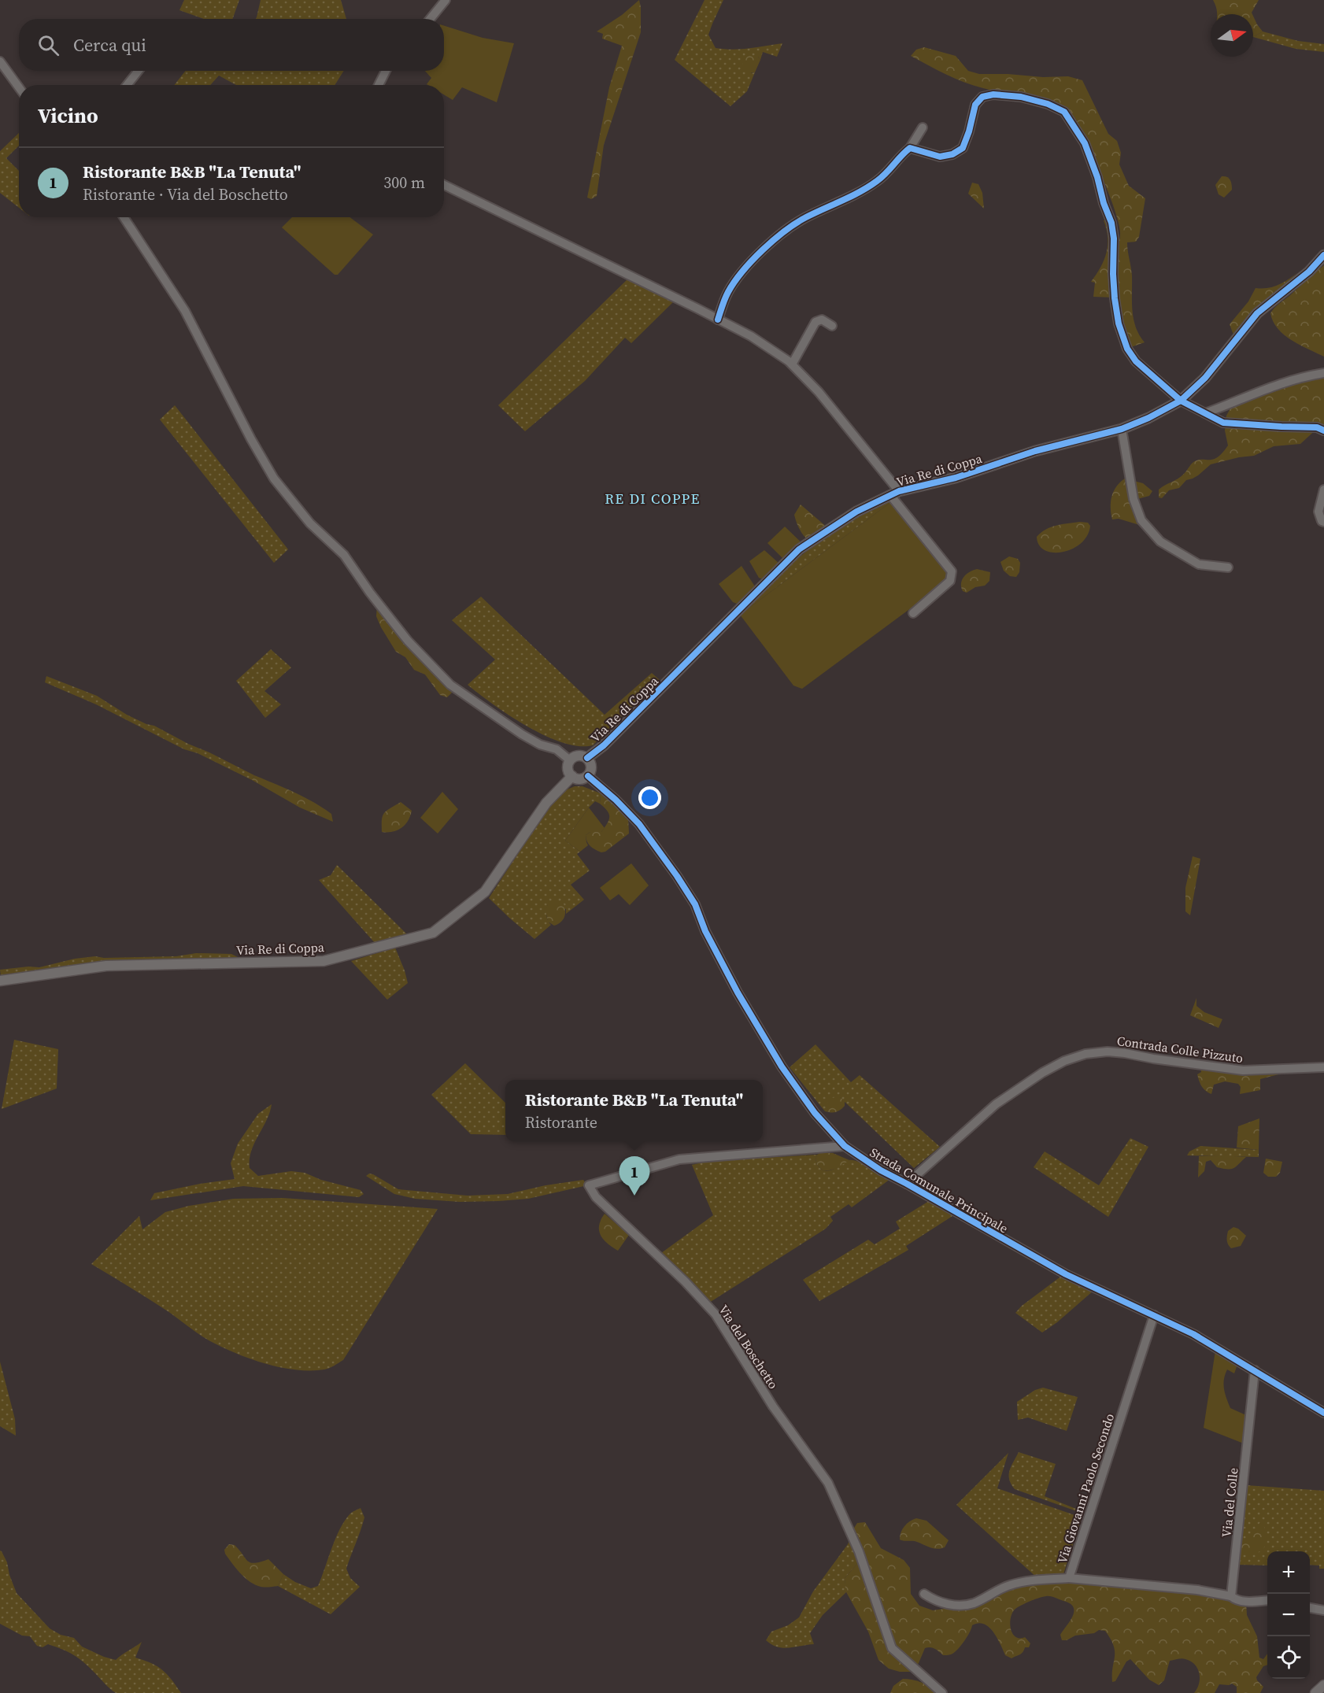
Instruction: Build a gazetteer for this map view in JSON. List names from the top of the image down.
{
  "streets": {
    "street": [
      "Via Re di Coppa",
      "Contrada Colle Pizzuto",
      "Strada Comunale Principale",
      "Via del Boschetto",
      "Via Giovanni Paolo Secondo",
      "Via del Colle"
    ]
  },
  "crossings": [
    ["Via Re di Coppa", "Strada Comunale Principale"],
    ["Contrada Colle Pizzuto", "Strada Comunale Principale"],
    ["Strada Comunale Principale", "Via del Boschetto"],
    ["Strada Comunale Principale", "Via Giovanni Paolo Secondo"],
    ["Strada Comunale Principale", "Via del Colle"]
  ],
  "districts": ["RE DI COPPE"],
  "north": "right",
  "page": {
    "search": "Cerca qui",
    "heading": "Vicino",
    "list": [
      {
        "mark": "1",
        "name": "Ristorante B&B \"La Tenuta\"",
        "note": "Ristorante · Via del Boschetto",
        "value": "300 m"
      }
    ],
    "popup": ["Ristorante B&B \"La Tenuta\"", "Ristorante"],
    "pins": "1",
    "map_buttons": ["+", "−"]
  }
}
